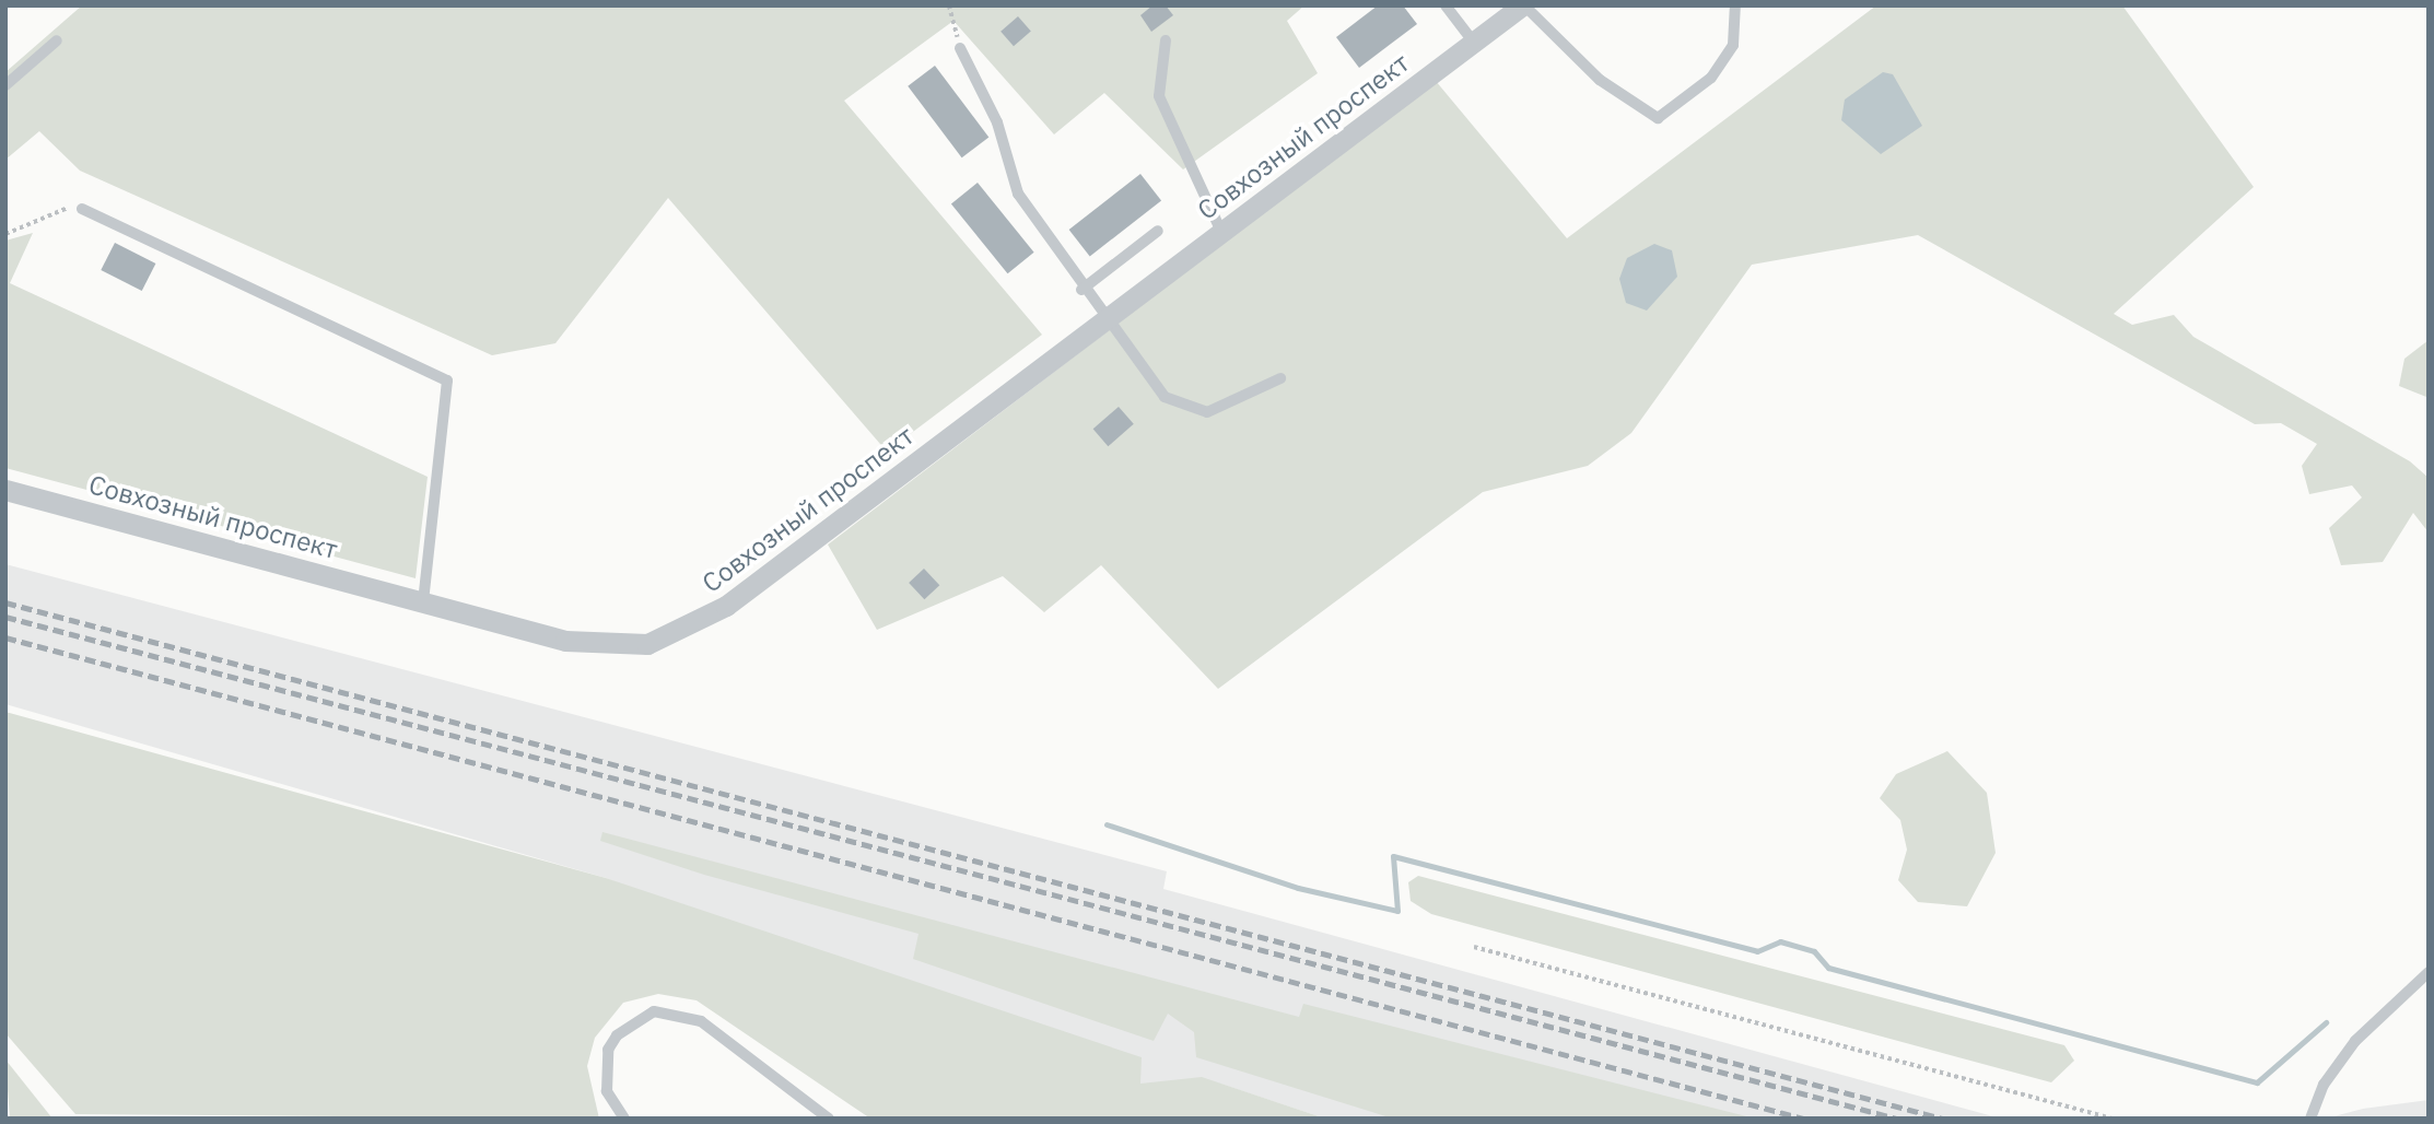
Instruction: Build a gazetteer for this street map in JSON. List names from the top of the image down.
{
  "streets": {
    "street": ["Совхозный проспект"]
  }
}
